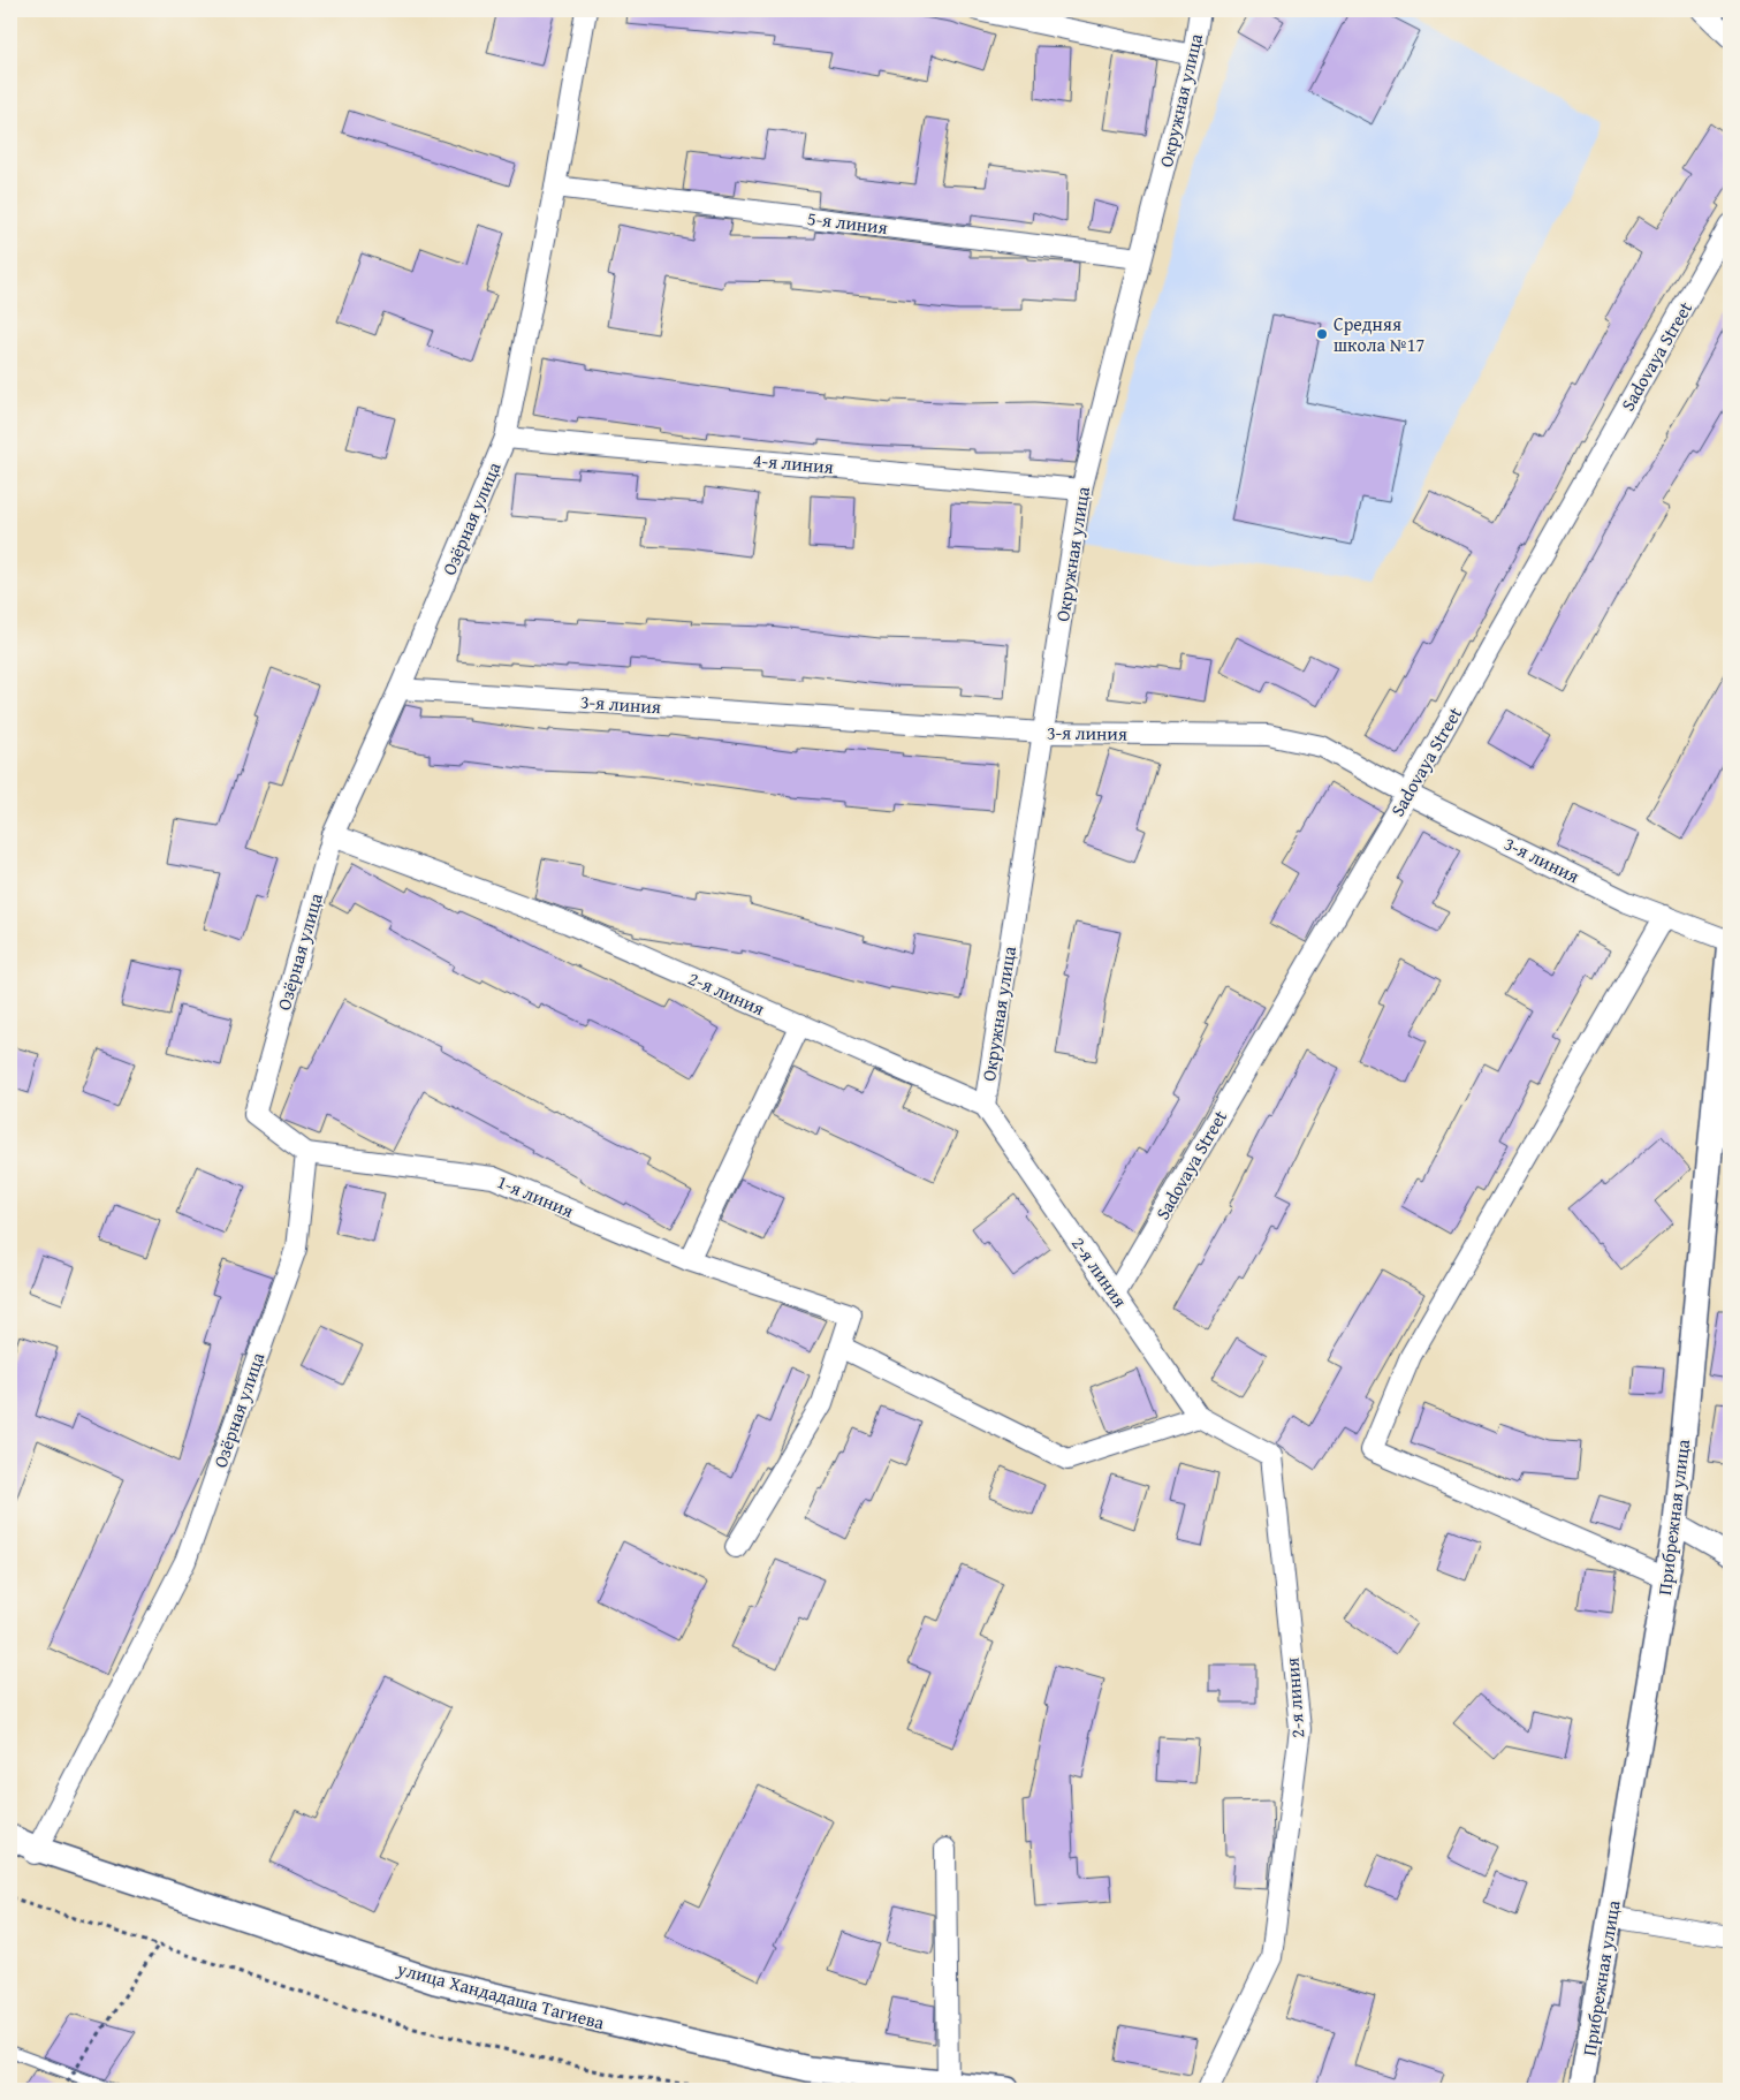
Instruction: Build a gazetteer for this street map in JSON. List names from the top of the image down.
{
  "streets": {
    "street": [
      "Окружная улица",
      "5-я линия",
      "Sadovaya Street",
      "4-я линия",
      "Озёрная улица",
      "3-я линия",
      "2-я линия",
      "1-я линия",
      "Прибрежная улица",
      "улица Хандадаша Тагиева"
    ]
  },
  "crossings": [
    ["Окружная улица", "5-я линия"],
    ["Окружная улица", "4-я линия"],
    ["Окружная улица", "3-я линия"],
    ["Окружная улица", "2-я линия"],
    ["5-я линия", "Озёрная улица"],
    ["Sadovaya Street", "3-я линия"],
    ["Sadovaya Street", "2-я линия"],
    ["4-я линия", "Озёрная улица"],
    ["Озёрная улица", "3-я линия"],
    ["Озёрная улица", "2-я линия"],
    ["Озёрная улица", "1-я линия"],
    ["Озёрная улица", "улица Хандадаша Тагиева"],
    ["3-я линия", "Прибрежная улица"]
  ],
  "places": ["Средняя школа №17"]
}
